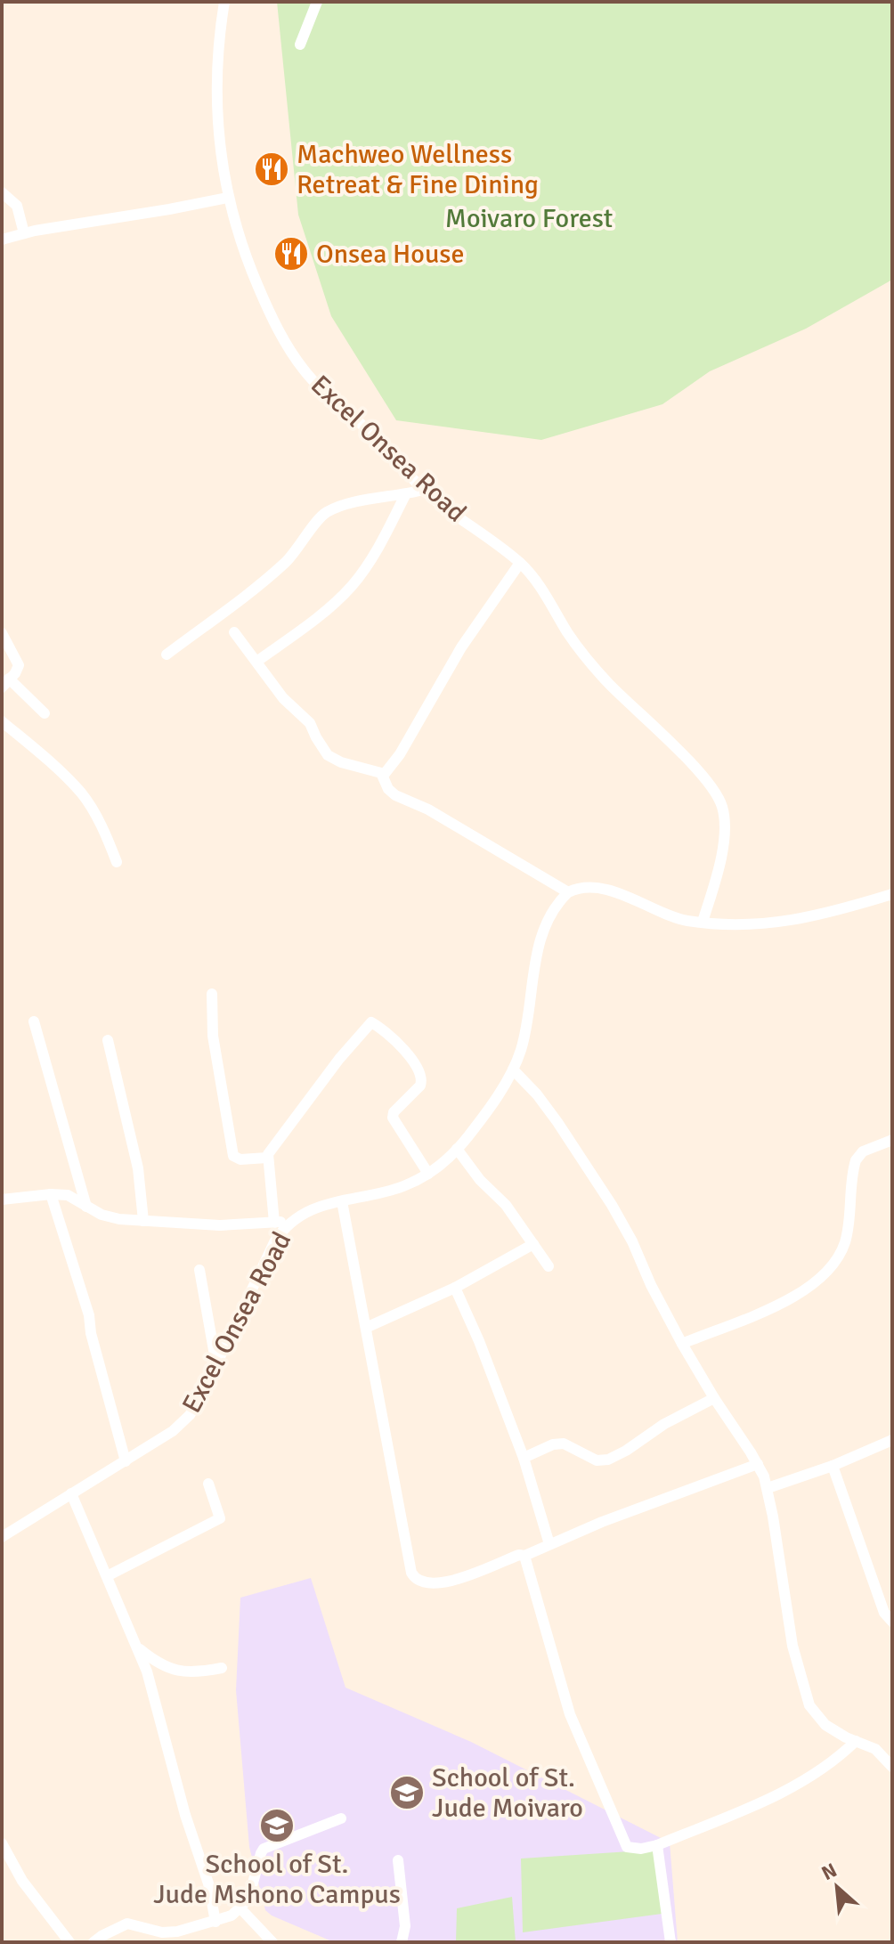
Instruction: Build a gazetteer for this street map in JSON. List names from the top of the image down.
{
  "streets": {
    "street": ["Excel Onsea Road"]
  },
  "parks": ["Moivaro Forest"],
  "places": {
    "restaurant": ["Machweo Wellness Retreat & Fine Dining", "Onsea House"],
    "school or university": ["School of St. Jude Moivaro", "School of St. Jude Mshono Campus"]
  },
  "north": "top left"
}
